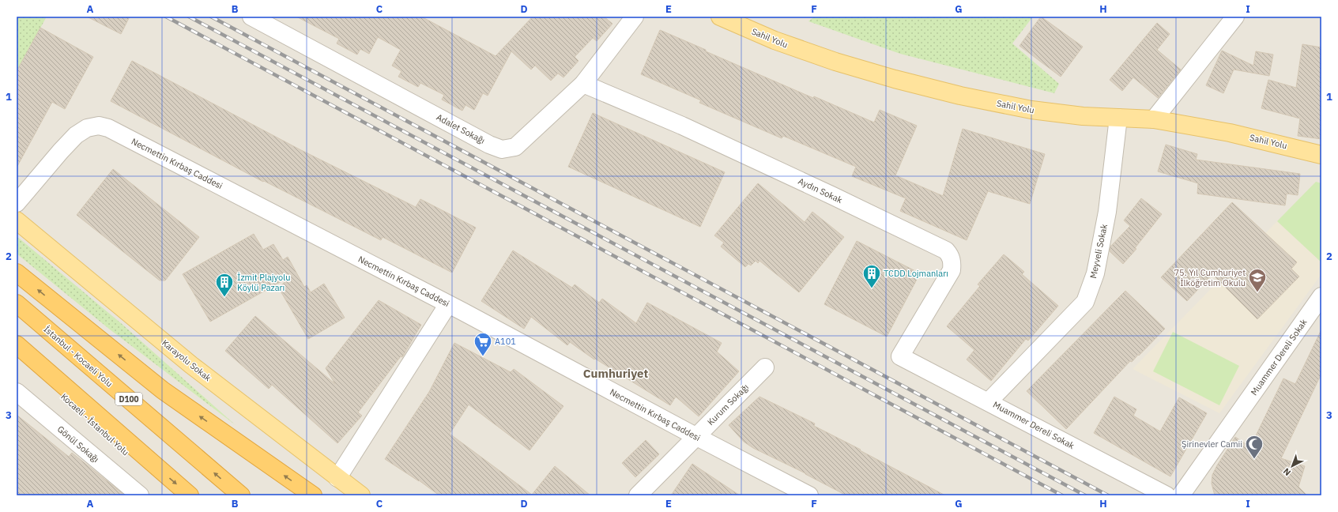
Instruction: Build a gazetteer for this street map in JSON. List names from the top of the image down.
{
  "streets": {
    "highway": ["İstanbul - Kocaeli Yolu", "D100", "Kocaeli - İstanbul Yolu"],
    "main road": ["Sahil Yolu", "Karayolu Sokak"],
    "street": [
      "Adalet Sokağı",
      "Necmettin Kırbaş Caddesi",
      "Aydın Sokak",
      "Meyveli Sokak",
      "Muammer Dereli Sokak",
      "Kurum Sokağı",
      "Gönül Sokağı"
    ]
  },
  "crossings": [
    ["Sahil Yolu", "Meyveli Sokak"],
    ["Adalet Sokağı", "Aydın Sokak"],
    ["Necmettin Kırbaş Caddesi", "Kurum Sokağı"],
    ["Aydın Sokak", "Muammer Dereli Sokak"],
    ["Meyveli Sokak", "Muammer Dereli Sokak"]
  ],
  "districts": ["Cumhuriyet"],
  "places": {
    "building": ["TCDD Lojmanları", "İzmit Plajyolu Köylü Pazarı"],
    "school or university": ["75. Yıl Cumhuriyet İlköğretim Okulu"],
    "supermarket": ["A101"],
    "mosque": ["Şirinevler Camii"]
  },
  "north": "bottom left",
  "grid": {
    "columns": [
      "A",
      "B",
      "C",
      "D",
      "E",
      "F",
      "G",
      "H",
      "I"
    ],
    "rows": ["1", "2", "3"]
  }
}
